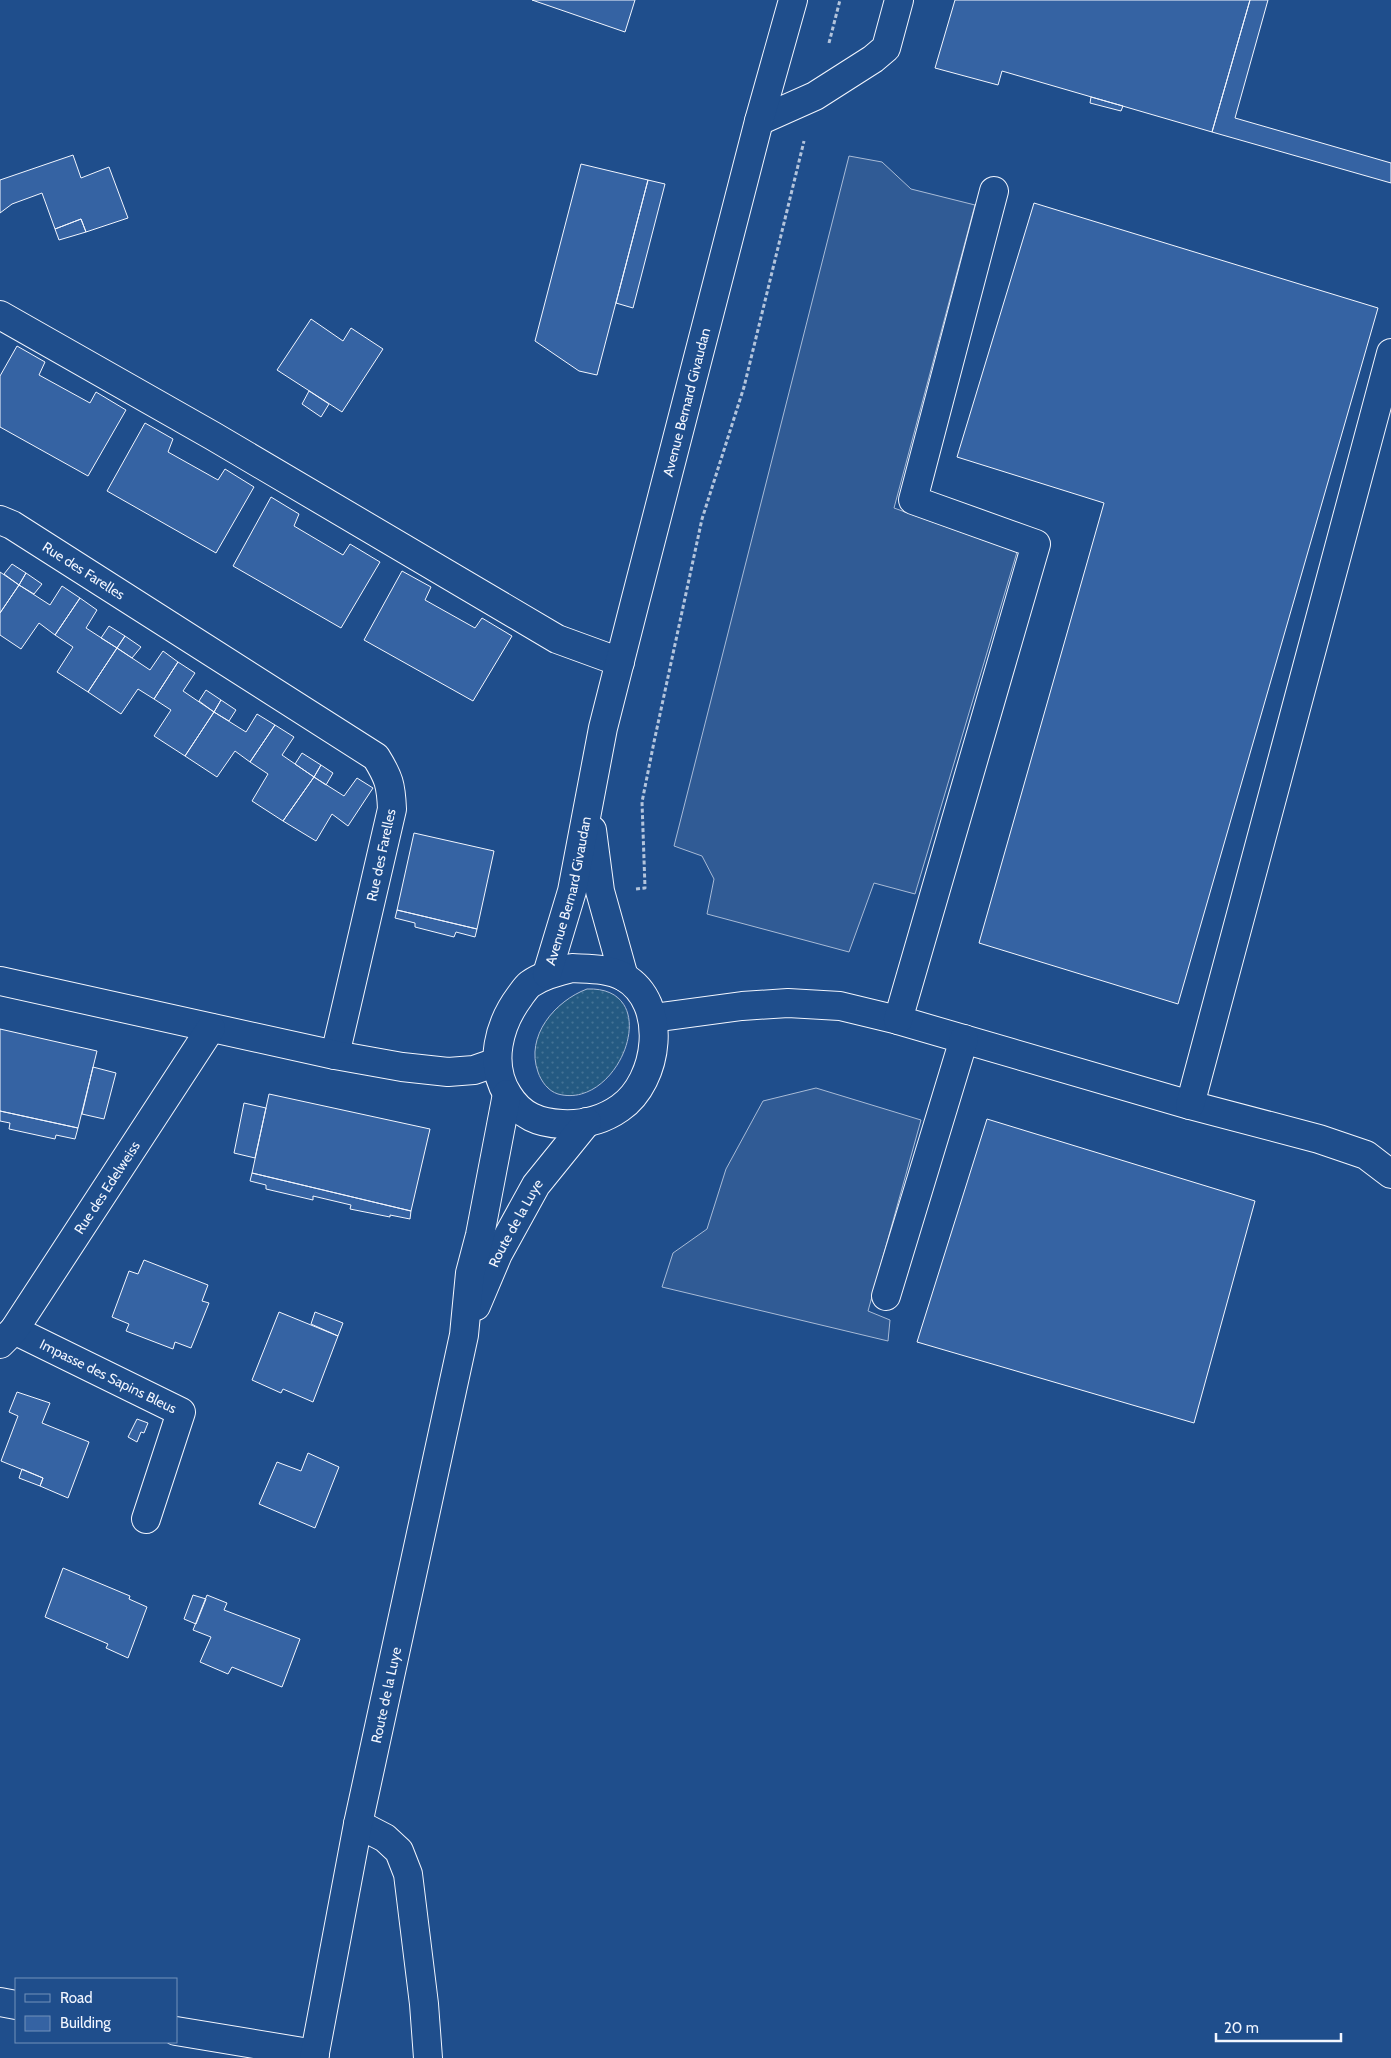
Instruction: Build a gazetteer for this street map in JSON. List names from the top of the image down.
{
  "streets": {
    "street": [
      "Avenue Bernard Givaudan",
      "Rue des Farelles",
      "Rue des Edelweiss",
      "Route de la Luye",
      "Impasse des Sapins Bleus"
    ]
  },
  "crossings": [
    ["Avenue Bernard Givaudan", "Route de la Luye"],
    ["Rue des Edelweiss", "Impasse des Sapins Bleus"]
  ],
  "legend": ["Road", "Building"],
  "scale_bar": "20 m"
}
